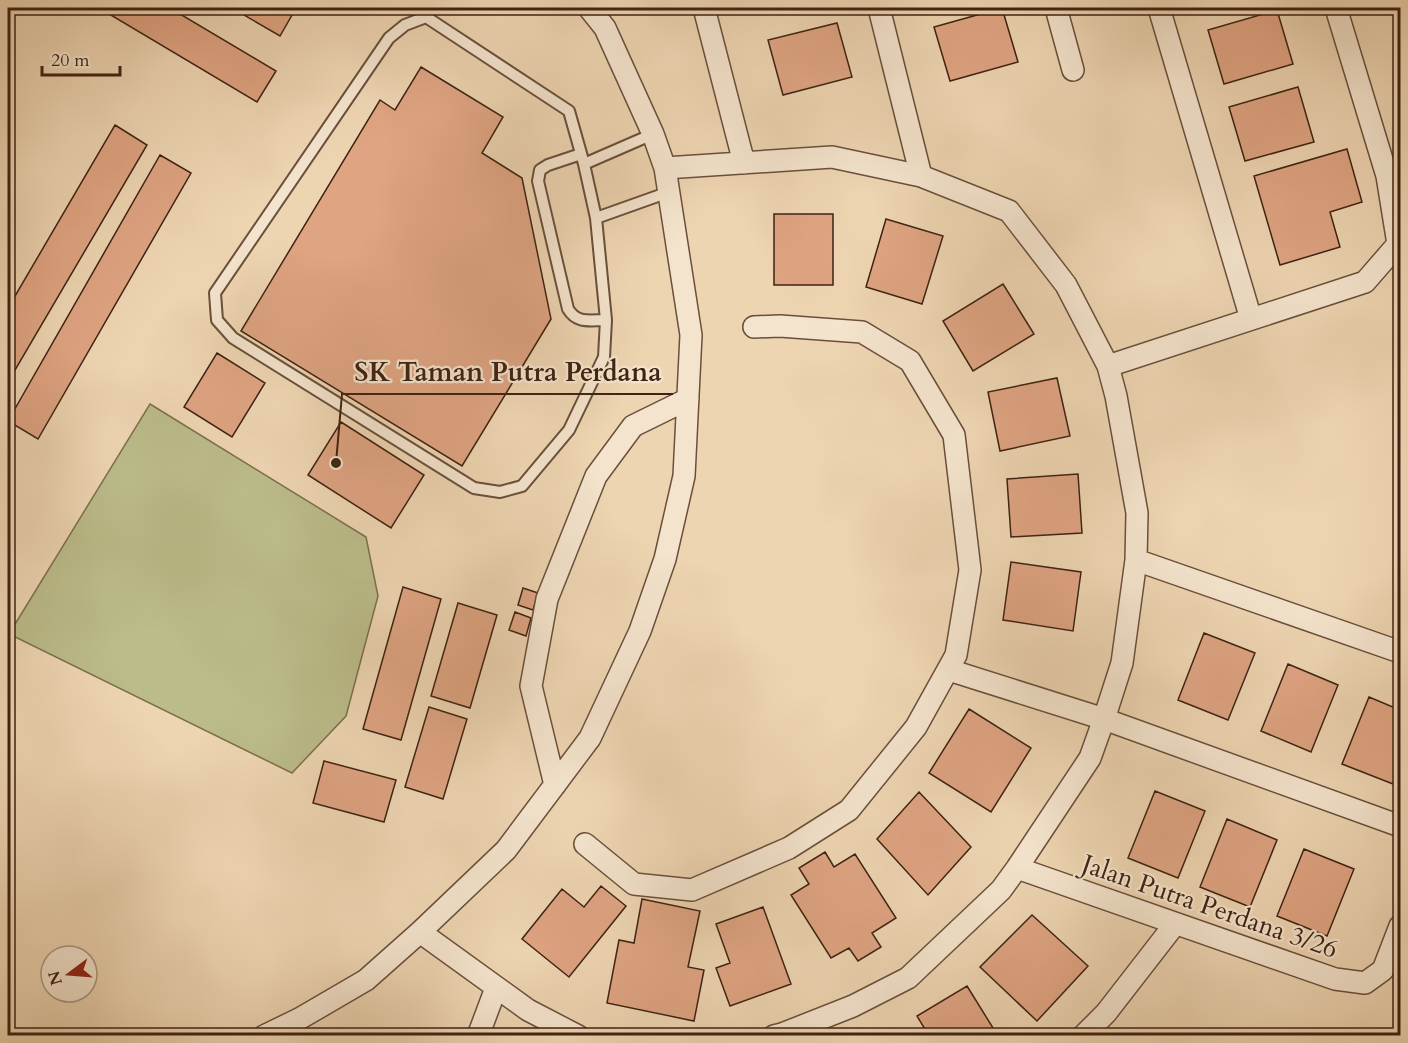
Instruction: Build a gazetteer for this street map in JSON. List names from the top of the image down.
{
  "streets": {
    "street": ["Jalan Putra Perdana 3/26"]
  },
  "places": ["SK Taman Putra Perdana"],
  "scale_bar": "20 m",
  "north": "left"
}
